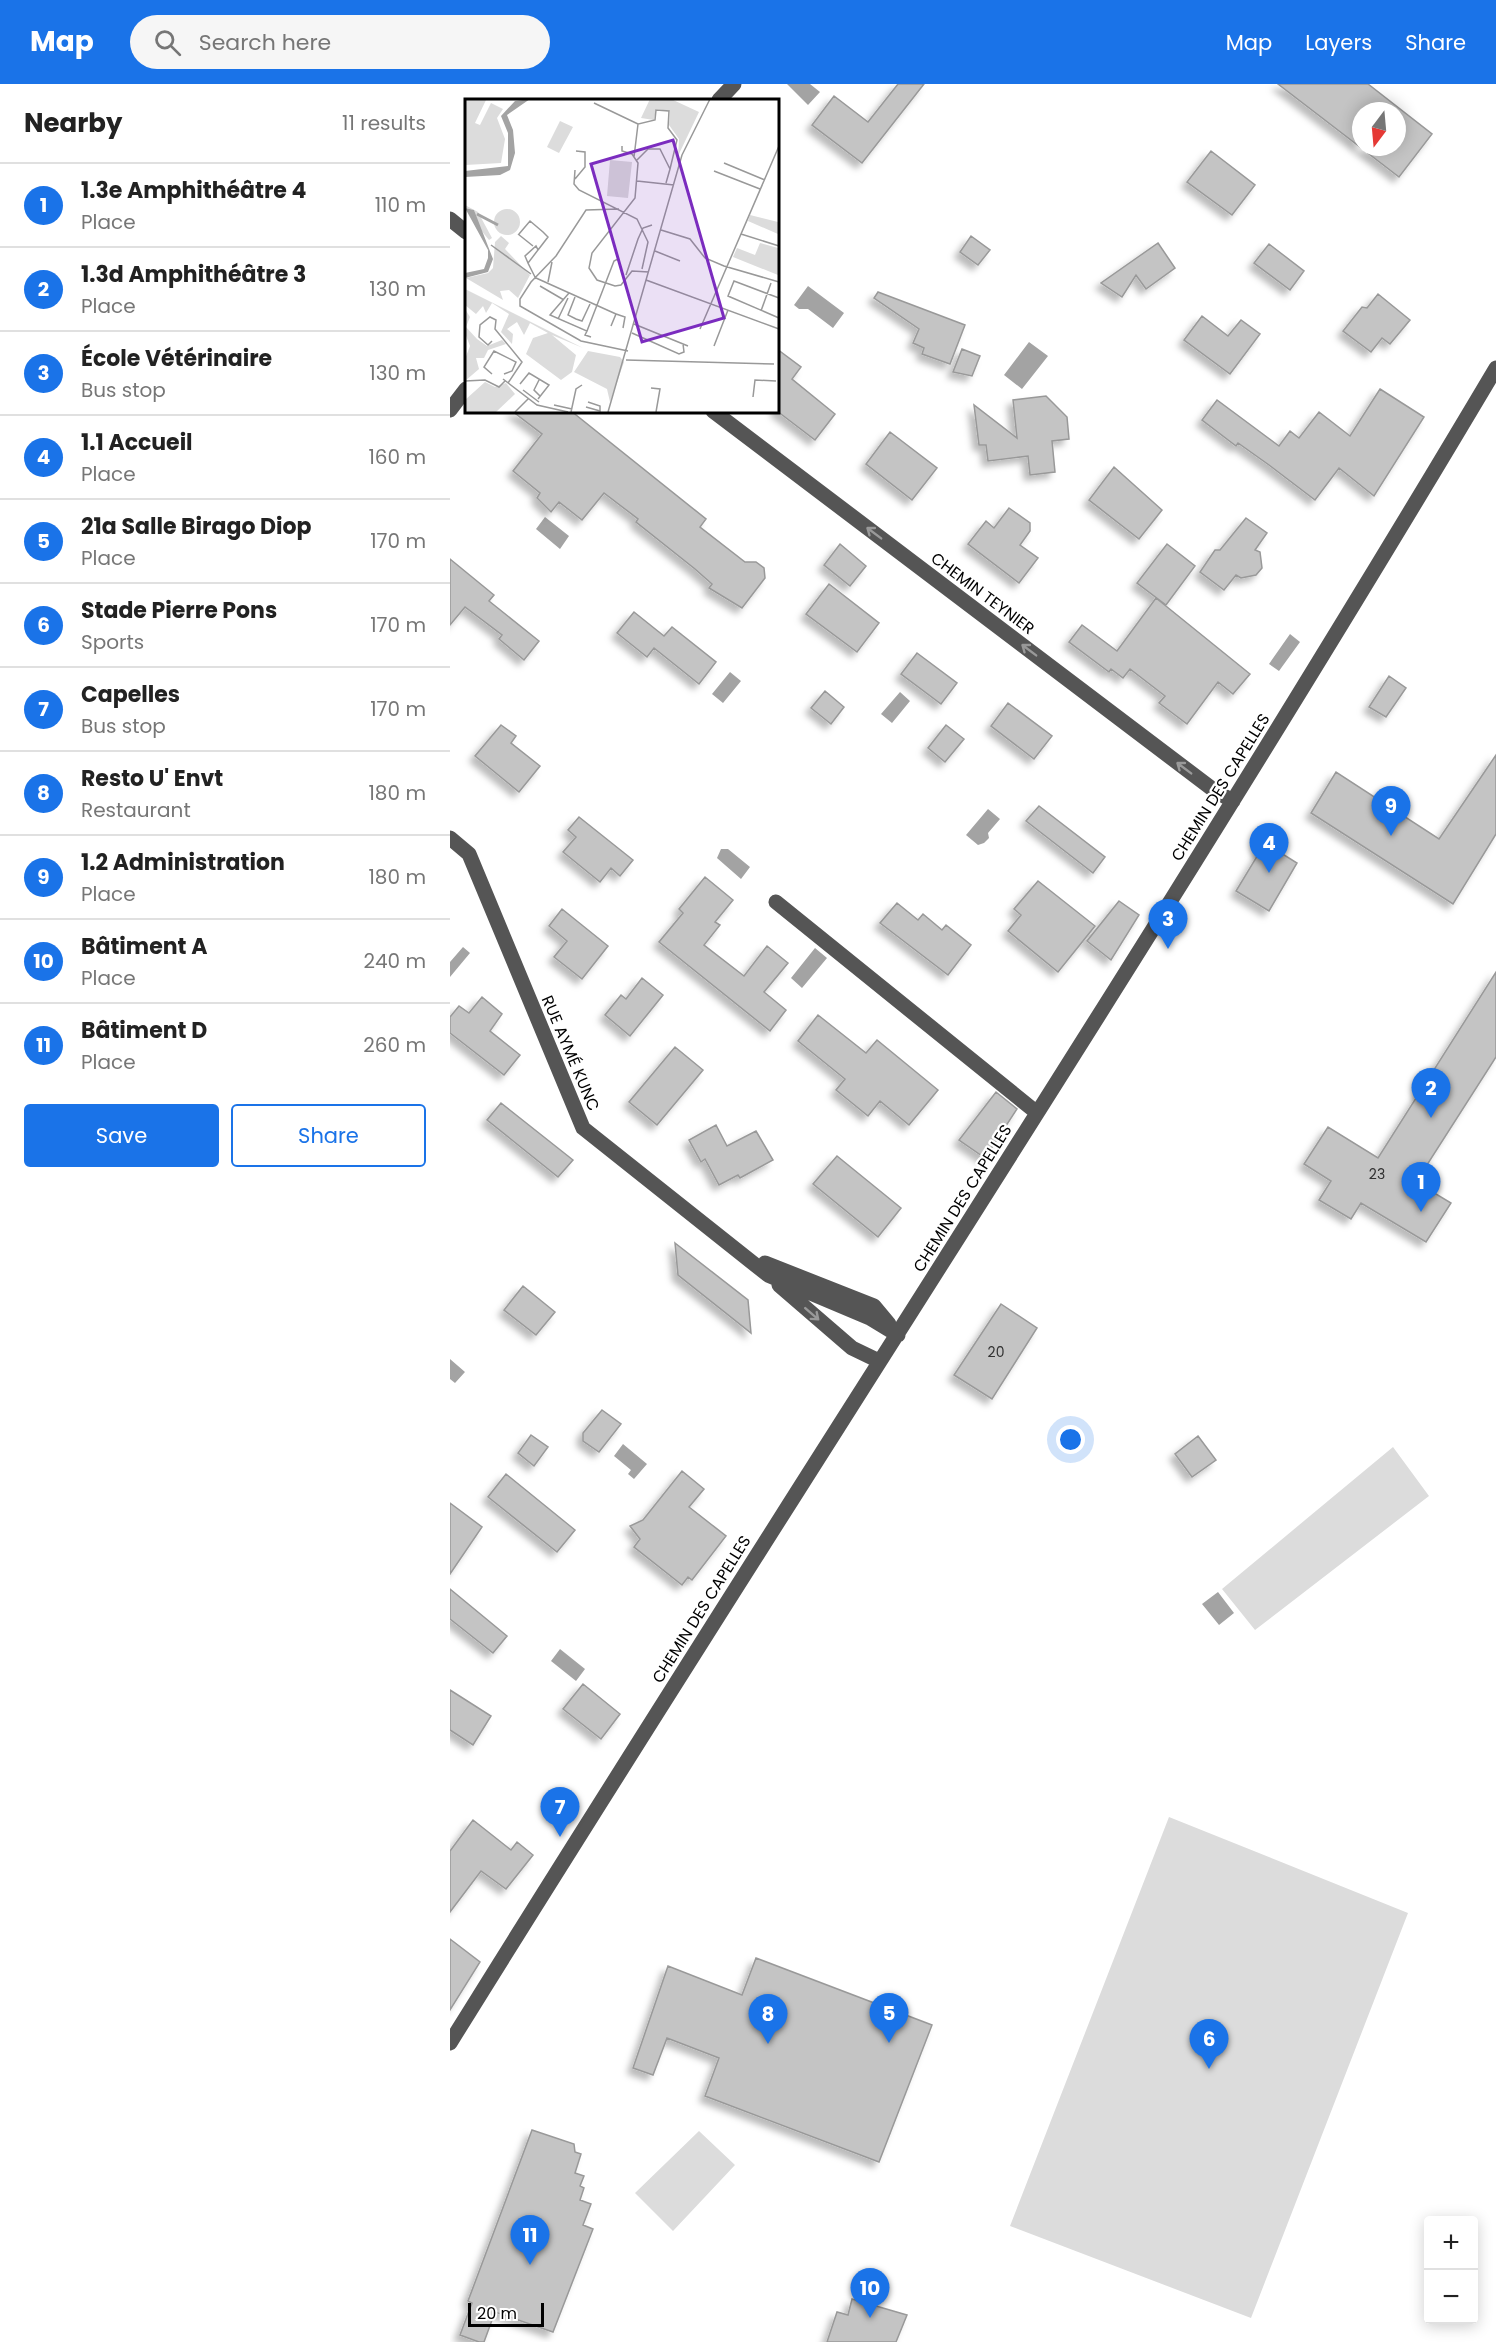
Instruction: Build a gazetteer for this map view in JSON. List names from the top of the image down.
{
  "streets": {
    "street": ["CHEMIN TEYNIER", "CHEMIN DES CAPELLES", "RUE AYMÉ KUNC"]
  },
  "crossings": [
    ["CHEMIN TEYNIER", "CHEMIN DES CAPELLES"],
    ["CHEMIN DES CAPELLES", "RUE AYMÉ KUNC"]
  ],
  "one_way": ["CHEMIN TEYNIER"],
  "house_numbers": ["23", "20"],
  "scale_bar": "20 m",
  "north": "bottom",
  "page": {
    "header": "Map",
    "search": "Search here",
    "nav": ["Map", "Layers", "Share"],
    "heading": ["Nearby", "11 results"],
    "list": [
      {
        "mark": "1",
        "name": "1.3e Amphithéâtre 4",
        "note": "Place",
        "value": "110 m"
      },
      {
        "mark": "2",
        "name": "1.3d Amphithéâtre 3",
        "note": "Place",
        "value": "130 m"
      },
      {
        "mark": "3",
        "name": "École Vétérinaire",
        "note": "Bus stop",
        "value": "130 m"
      },
      {
        "mark": "4",
        "name": "1.1 Accueil",
        "note": "Place",
        "value": "160 m"
      },
      {
        "mark": "5",
        "name": "21a Salle Birago Diop",
        "note": "Place",
        "value": "170 m"
      },
      {
        "mark": "6",
        "name": "Stade Pierre Pons",
        "note": "Sports",
        "value": "170 m"
      },
      {
        "mark": "7",
        "name": "Capelles",
        "note": "Bus stop",
        "value": "170 m"
      },
      {
        "mark": "8",
        "name": "Resto U' Envt",
        "note": "Restaurant",
        "value": "180 m"
      },
      {
        "mark": "9",
        "name": "1.2 Administration",
        "note": "Place",
        "value": "180 m"
      },
      {
        "mark": "10",
        "name": "Bâtiment A",
        "note": "Place",
        "value": "240 m"
      },
      {
        "mark": "11",
        "name": "Bâtiment D",
        "note": "Place",
        "value": "260 m"
      }
    ],
    "pins": [
      "9",
      "4",
      "3",
      "2",
      "1",
      "7",
      "5",
      "8",
      "6",
      "11",
      "10"
    ],
    "buttons": ["Save", "Share"],
    "map_buttons": ["+", "−"],
    "scale": "20 m"
  }
}
